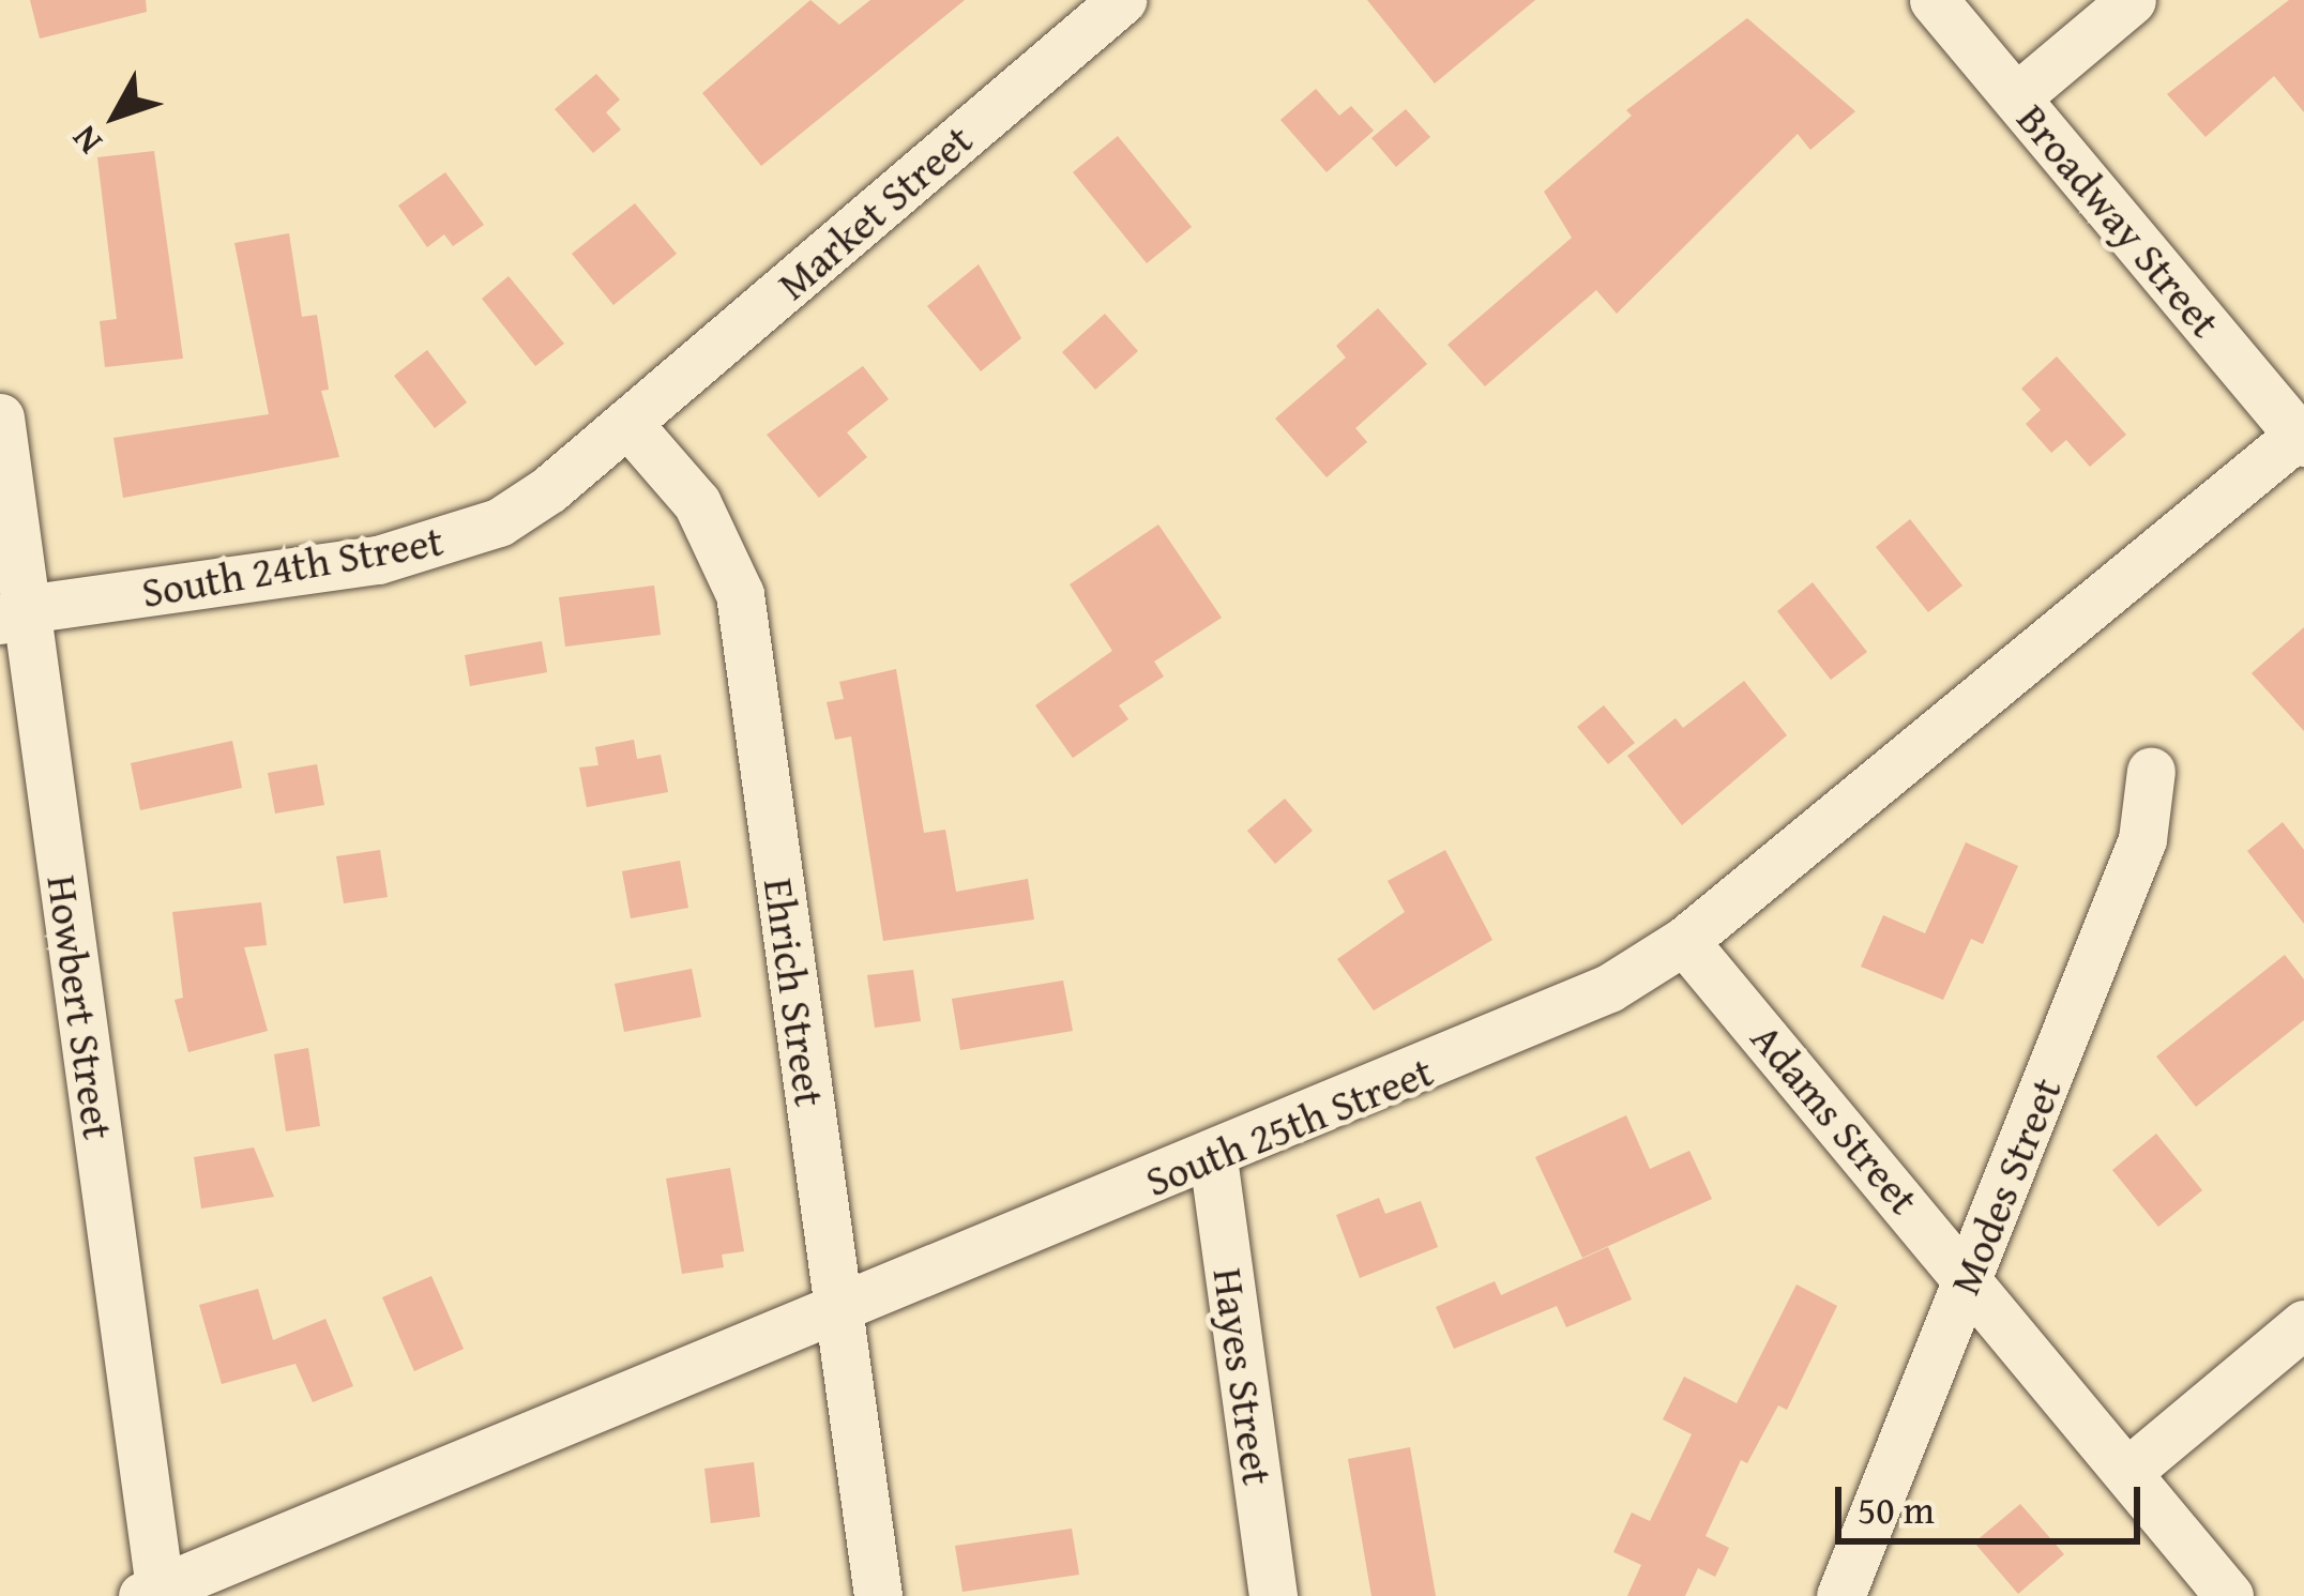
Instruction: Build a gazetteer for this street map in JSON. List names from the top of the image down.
{
  "streets": {
    "street": [
      "Market Street",
      "Broadway Street",
      "South 24th Street",
      "Ehrich Street",
      "Howbert Street",
      "Adams Street",
      "South 25th Street",
      "Modes Street",
      "Hayes Street"
    ]
  },
  "crossings": [
    ["Market Street", "South 24th Street"],
    ["Market Street", "Ehrich Street"],
    ["Broadway Street", "South 25th Street"],
    ["South 24th Street", "Ehrich Street"],
    ["South 24th Street", "Howbert Street"],
    ["Ehrich Street", "South 25th Street"],
    ["Howbert Street", "South 25th Street"],
    ["Adams Street", "South 25th Street"],
    ["Adams Street", "Modes Street"],
    ["South 25th Street", "Hayes Street"]
  ],
  "scale_bar": "50 m",
  "north": "bottom left"
}
